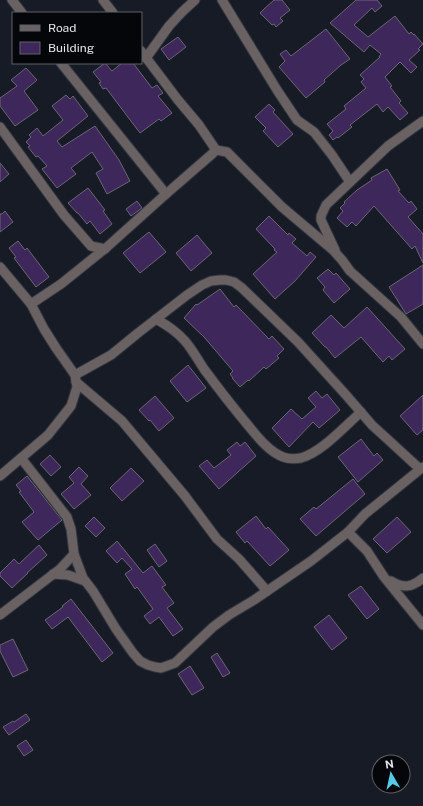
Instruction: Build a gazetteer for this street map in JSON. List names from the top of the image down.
{
  "legend": ["Road", "Building"],
  "north": "top"
}
